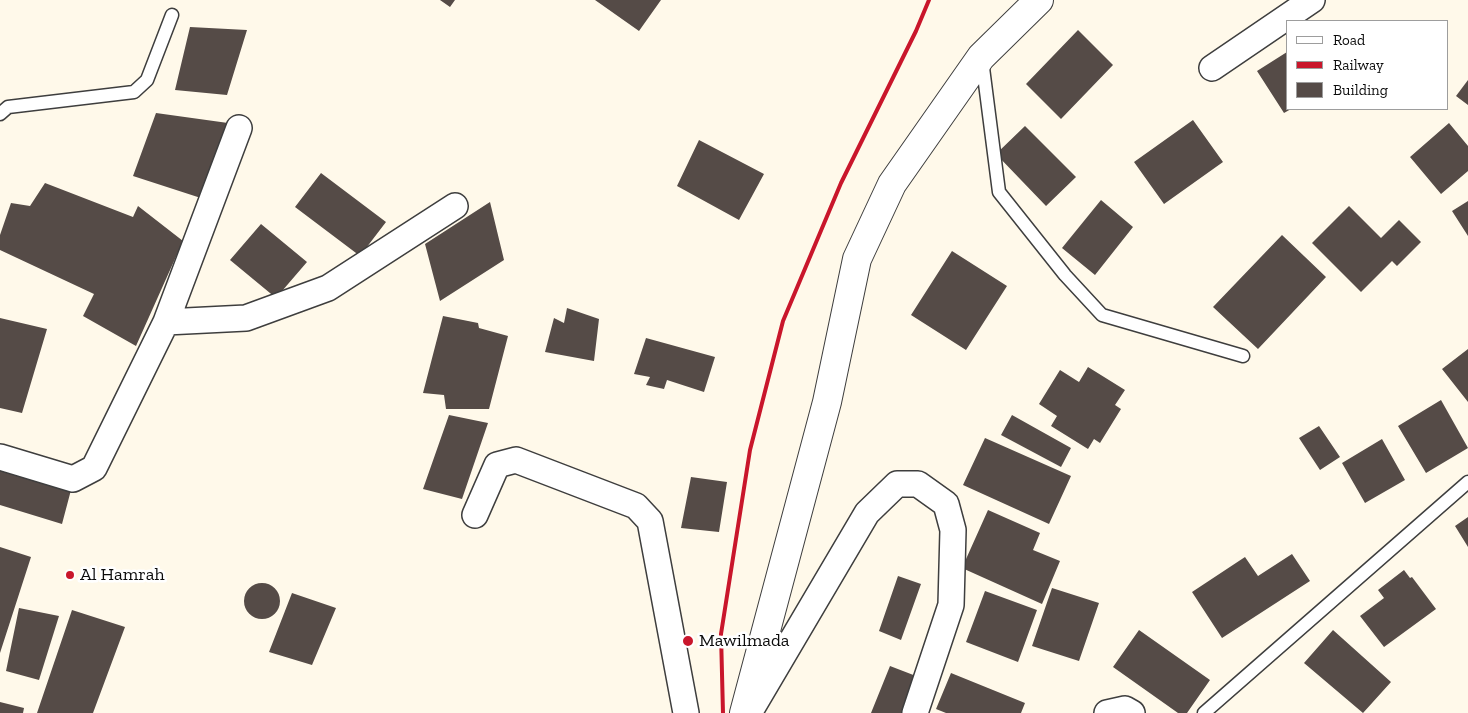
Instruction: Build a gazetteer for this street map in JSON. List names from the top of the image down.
{
  "places": ["Al Hamrah", "Mawilmada"],
  "legend": ["Road", "Railway", "Building"]
}
